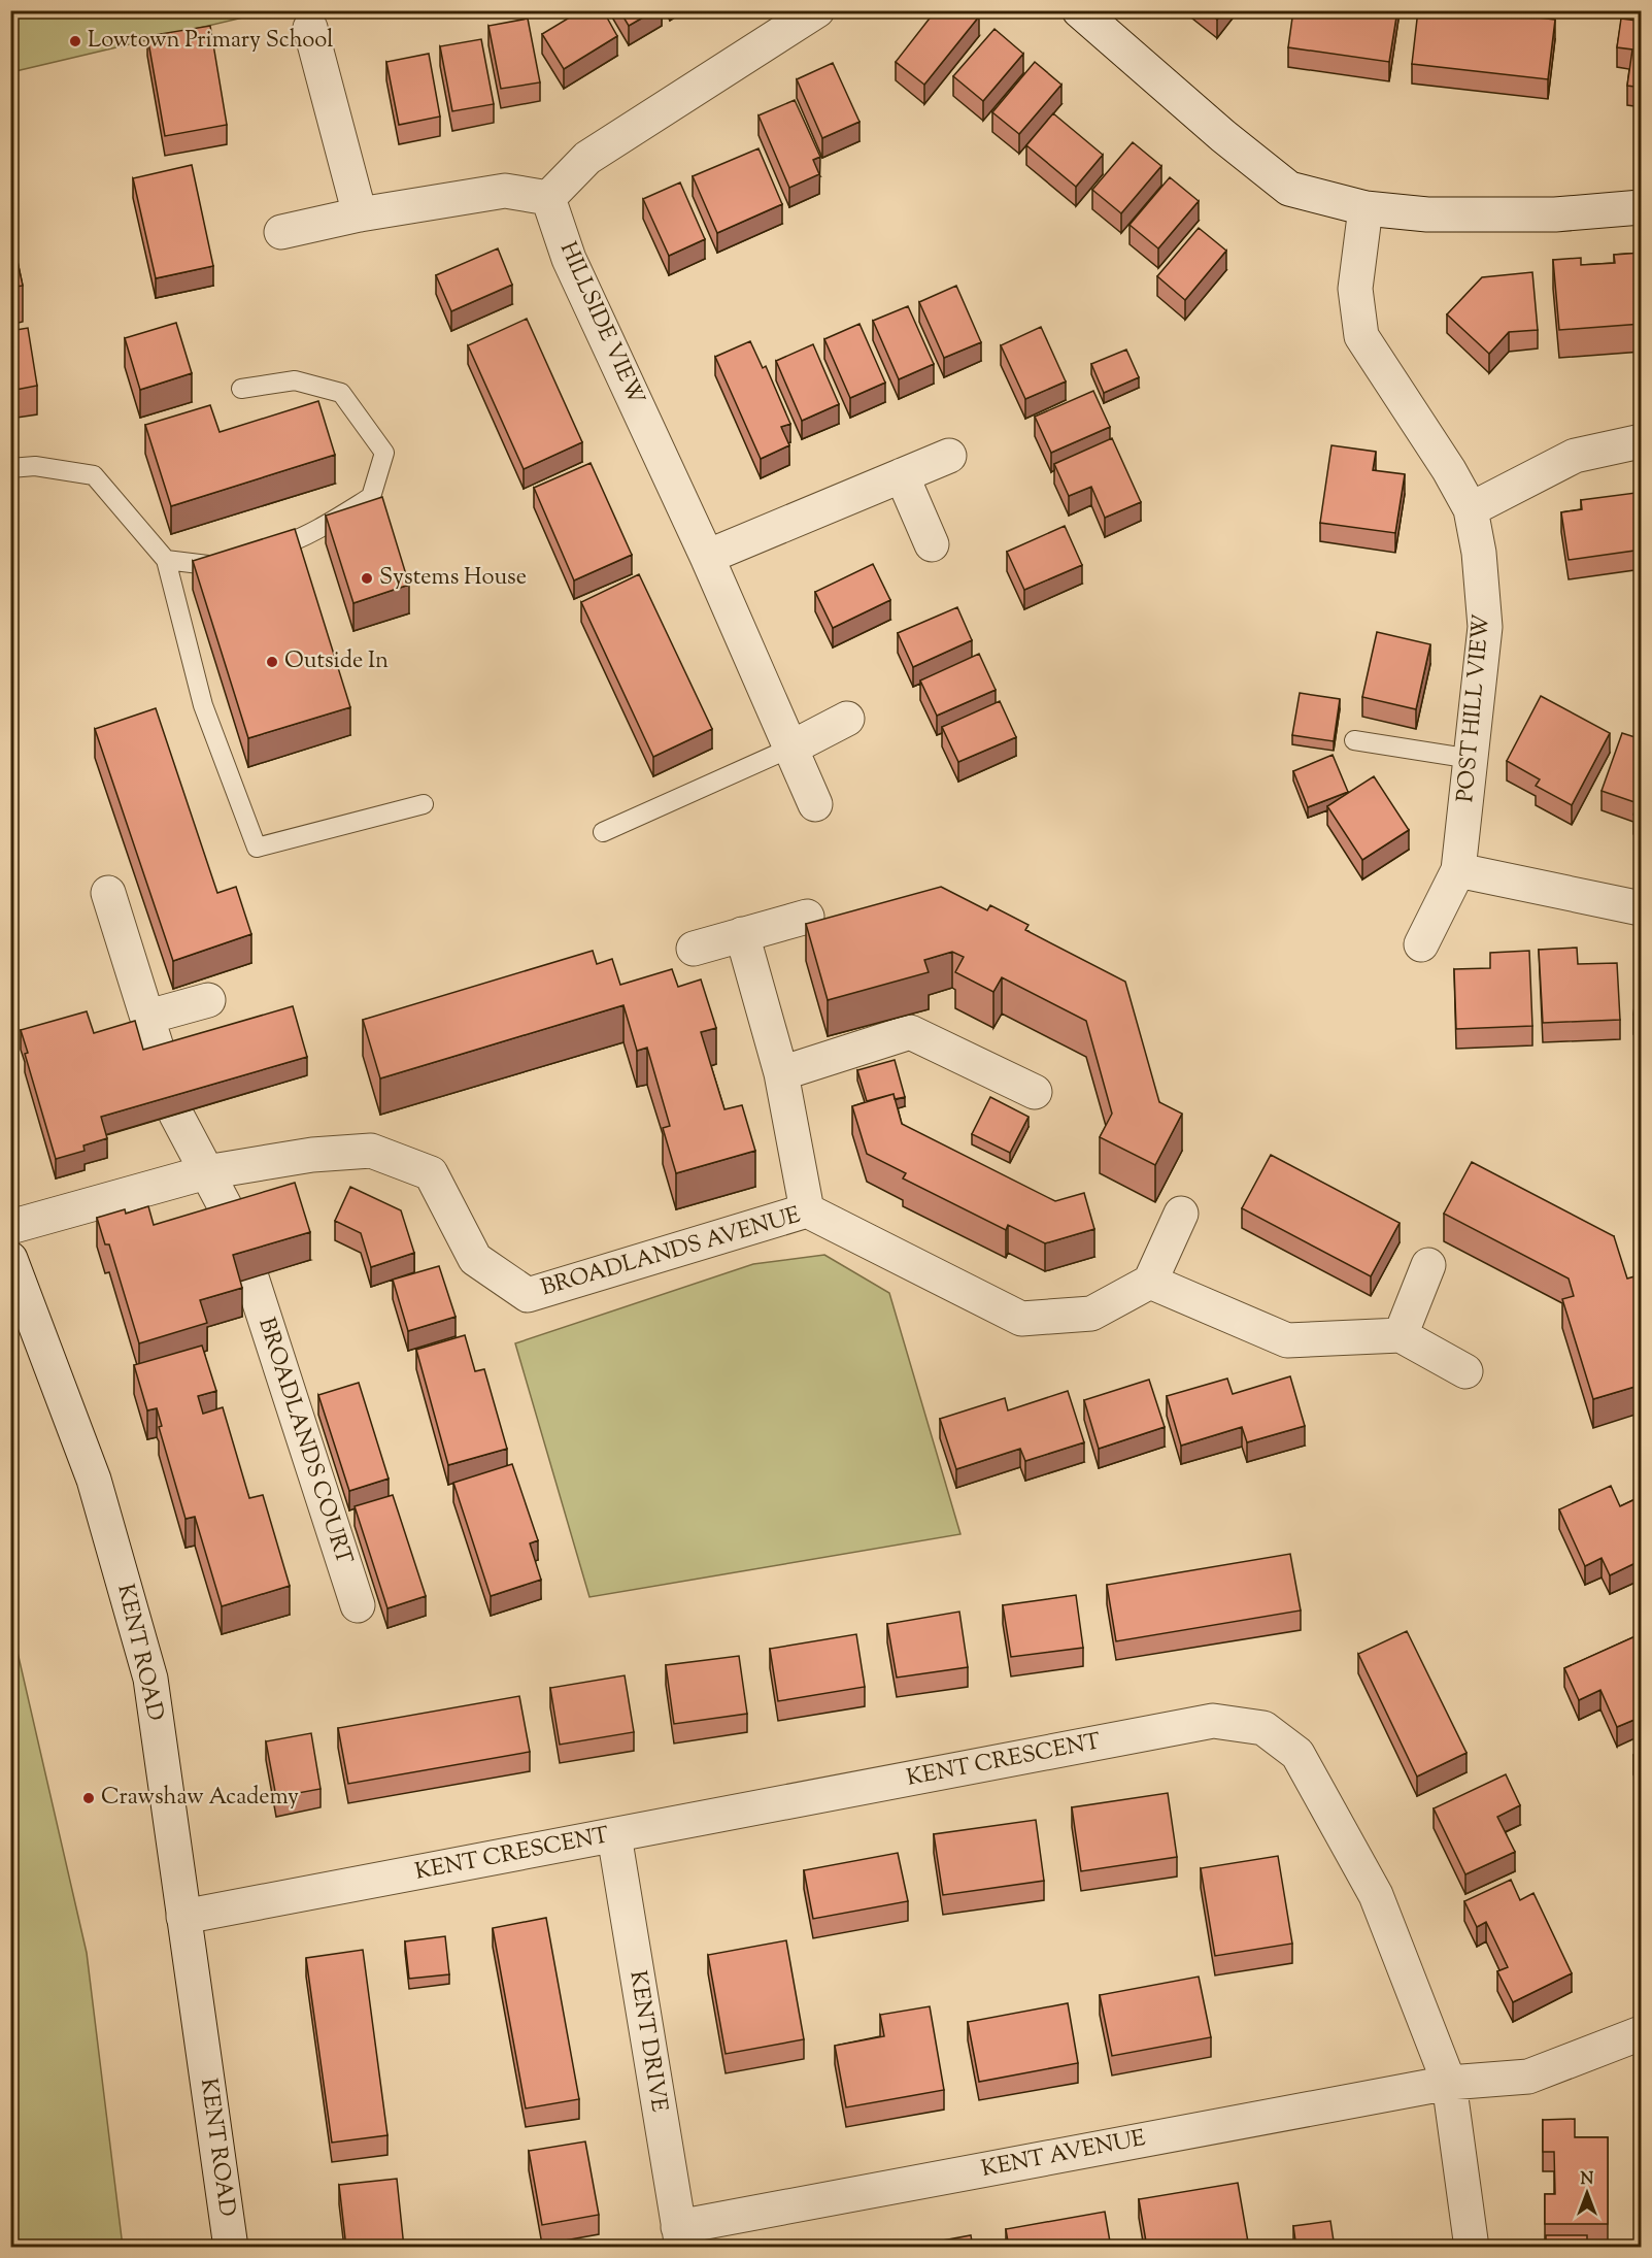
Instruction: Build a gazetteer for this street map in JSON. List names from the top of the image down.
{
  "streets": {
    "street": [
      "HILLSIDE VIEW",
      "POST HILL VIEW",
      "BROADLANDS AVENUE",
      "BROADLANDS COURT",
      "KENT ROAD",
      "KENT CRESCENT",
      "KENT DRIVE",
      "KENT AVENUE"
    ]
  },
  "crossings": [
    ["KENT ROAD", "KENT CRESCENT"],
    ["KENT CRESCENT", "KENT DRIVE"],
    ["KENT CRESCENT", "KENT AVENUE"],
    ["KENT DRIVE", "KENT AVENUE"]
  ],
  "places": [
    "Lowtown Primary School",
    "Systems House",
    "Outside In",
    "Crawshaw Academy"
  ],
  "north": "top"
}
